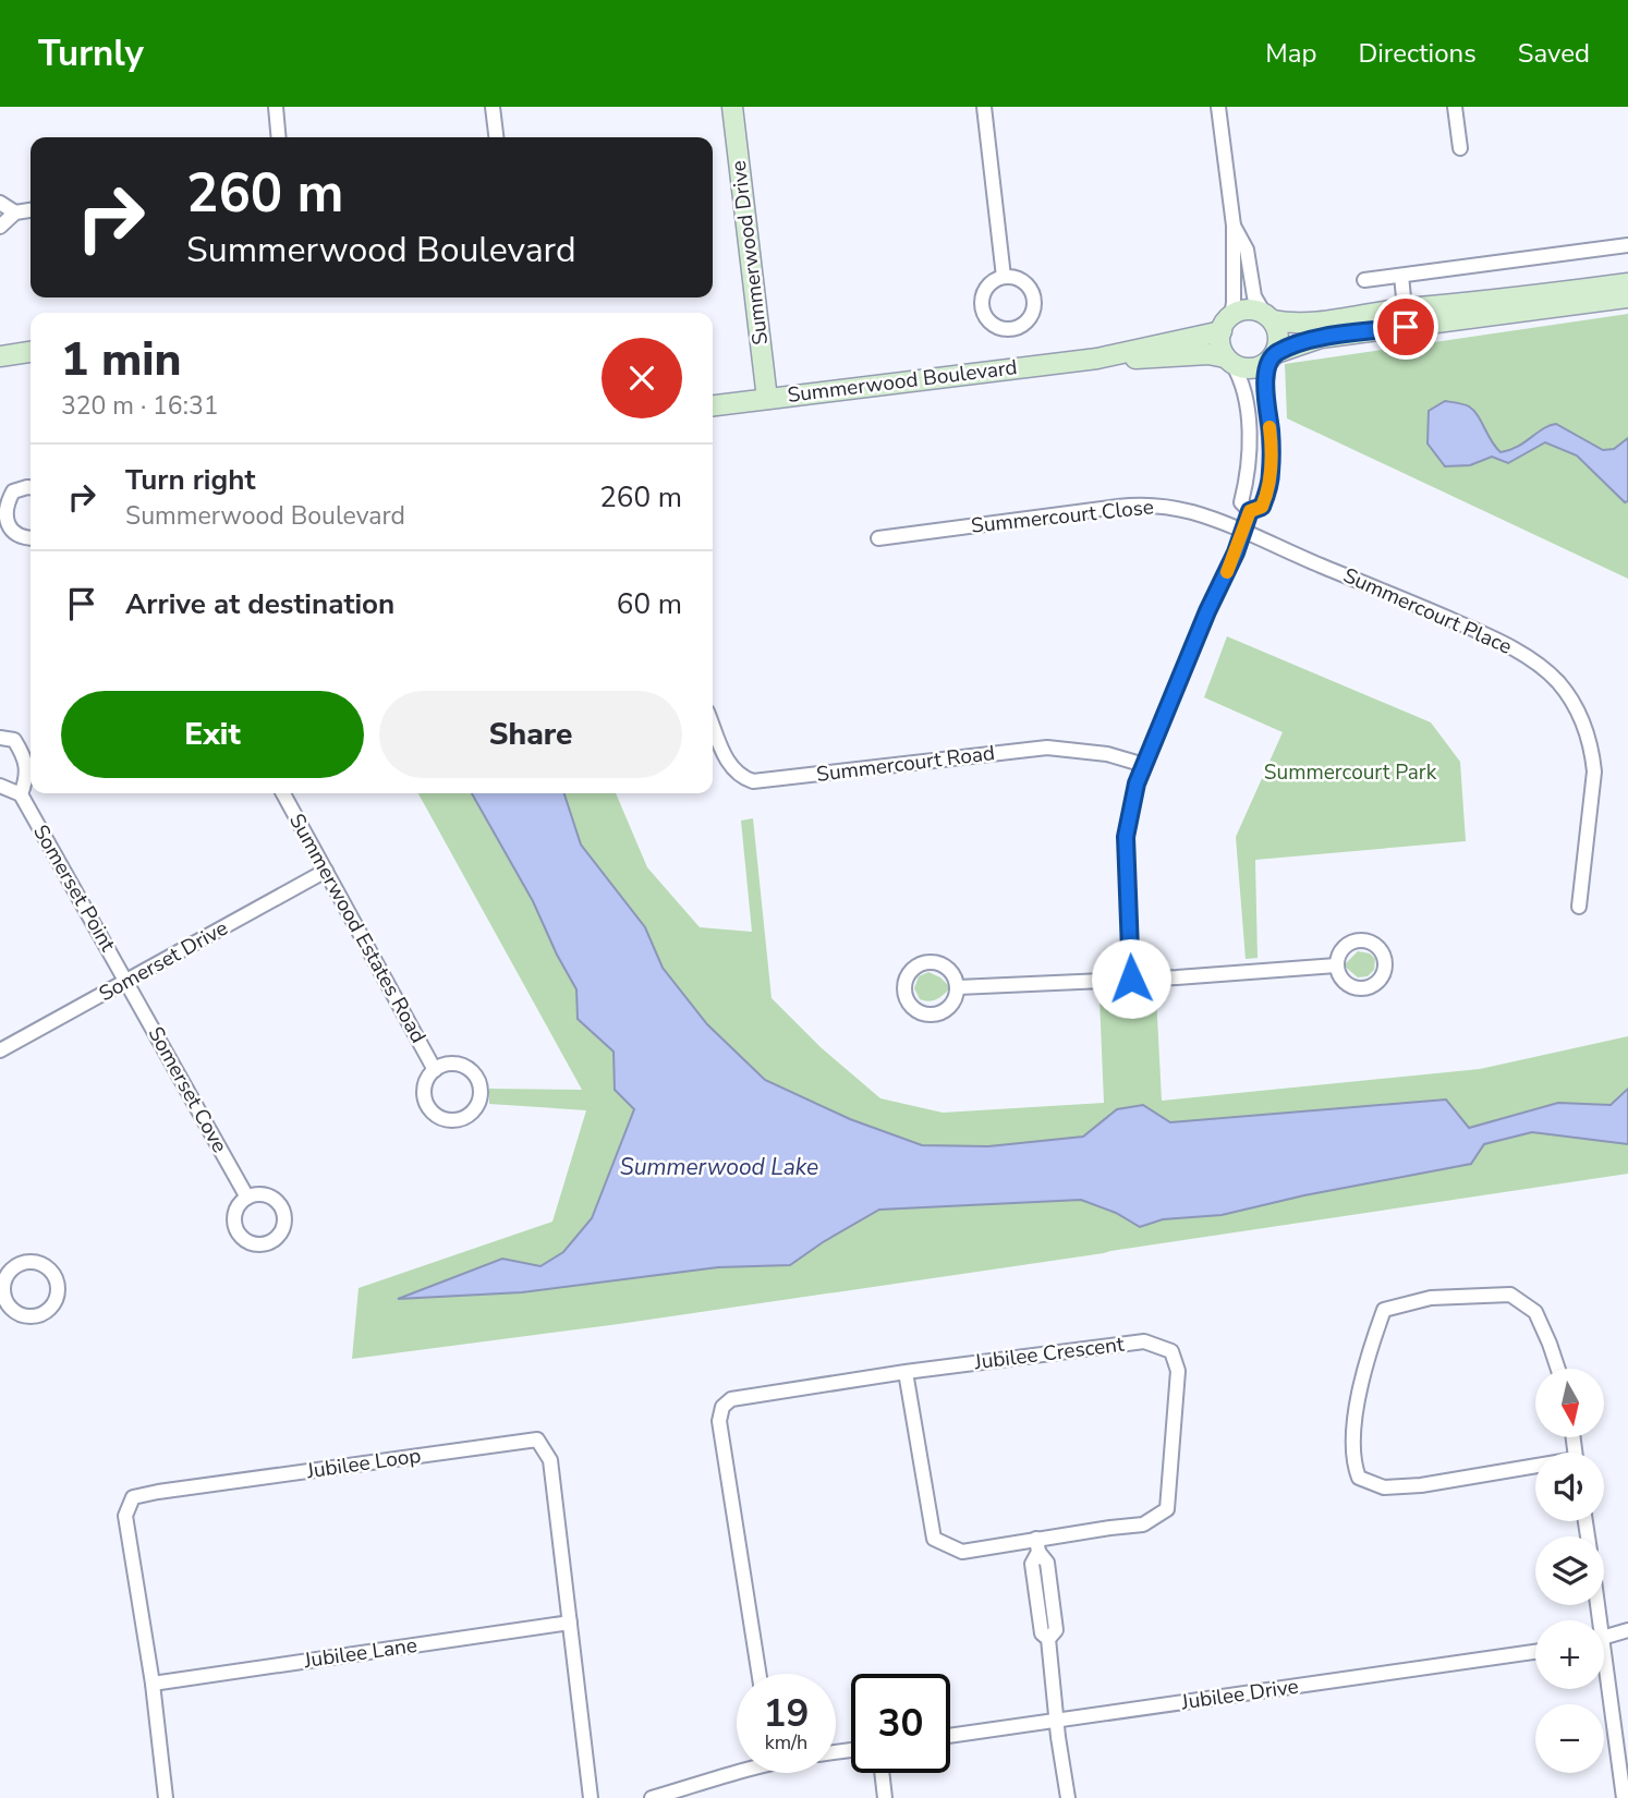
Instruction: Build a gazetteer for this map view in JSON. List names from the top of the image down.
{
  "streets": {
    "street": [
      "Summerwood Drive",
      "Summerwood Boulevard",
      "Summercourt Close",
      "Summercourt Place",
      "Summercourt Road",
      "Somerset Point",
      "Summerwood Estates Road",
      "Somerset Drive",
      "Somerset Cove",
      "Jubilee Crescent",
      "Jubilee Loop",
      "Jubilee Lane",
      "Jubilee Drive"
    ]
  },
  "crossings": [
    ["Summerwood Drive", "Summerwood Boulevard"],
    ["Summercourt Close", "Summercourt Place"],
    ["Somerset Point", "Somerset Drive"],
    ["Somerset Point", "Somerset Cove"],
    ["Summerwood Estates Road", "Somerset Drive"],
    ["Somerset Drive", "Somerset Cove"],
    ["Jubilee Loop", "Jubilee Lane"]
  ],
  "water": ["Summerwood Lake"],
  "parks": ["Summercourt Park"],
  "north": "bottom",
  "page": {
    "header": "Turnly",
    "nav": ["Map", "Directions", "Saved"],
    "turn": ["260 m", "Summerwood Boulevard"],
    "heading": ["1 min", "320 m · 16:31"],
    "list": [
      {
        "name": "Turn right",
        "note": "Summerwood Boulevard",
        "value": "260 m"
      },
      {
        "name": "Arrive at destination",
        "value": "60 m"
      }
    ],
    "buttons": ["Exit", "Share"],
    "map_buttons": ["+", "−"],
    "speed": "19 km/h",
    "limit": "30"
  }
}
